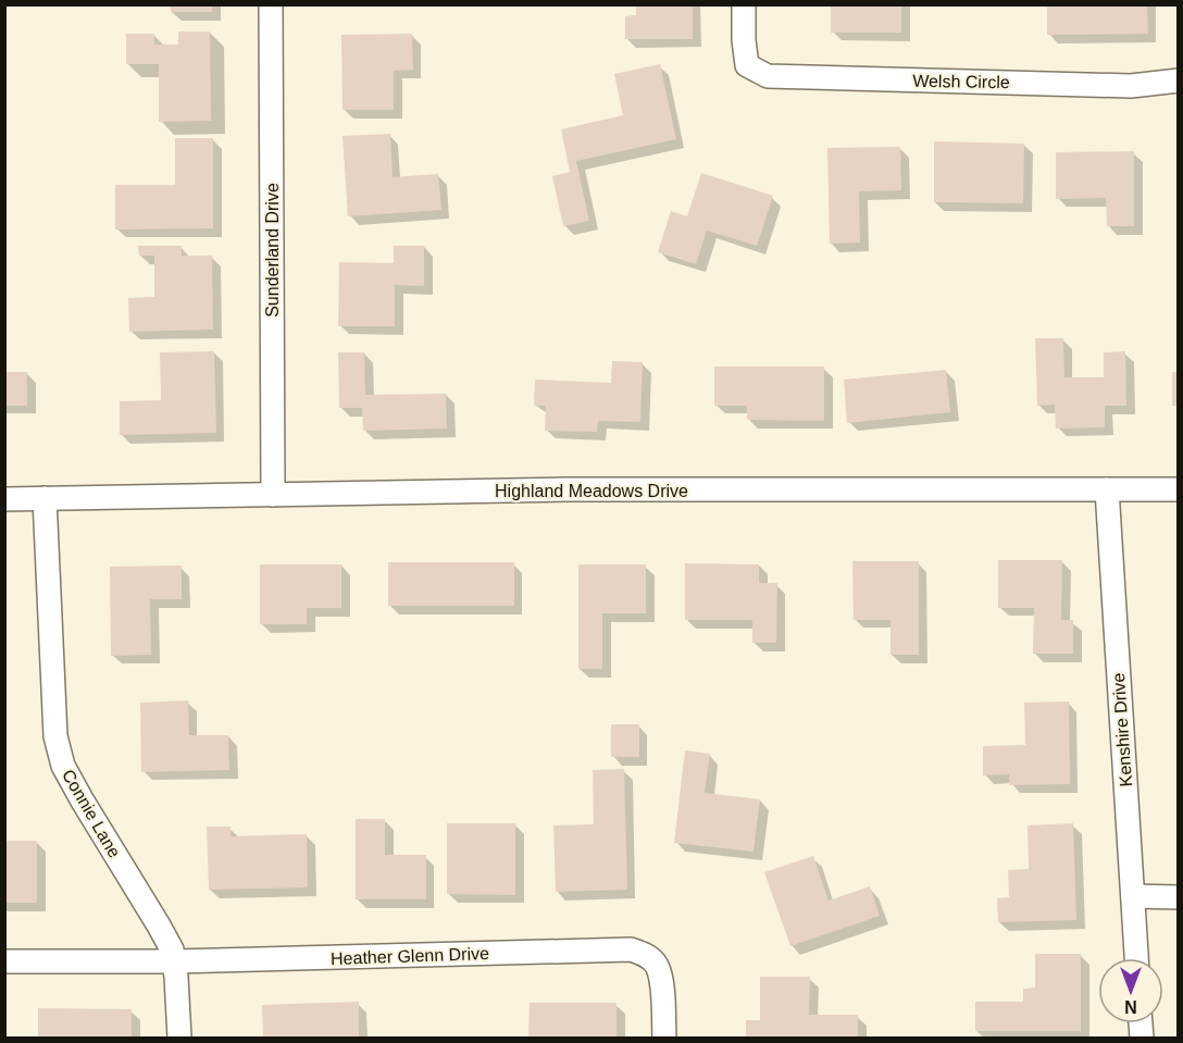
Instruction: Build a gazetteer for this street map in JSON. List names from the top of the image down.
{
  "streets": {
    "street": [
      "Welsh Circle",
      "Sunderland Drive",
      "Highland Meadows Drive",
      "Kenshire Drive",
      "Connie Lane",
      "Heather Glenn Drive"
    ]
  },
  "crossings": [
    ["Sunderland Drive", "Highland Meadows Drive"],
    ["Highland Meadows Drive", "Kenshire Drive"],
    ["Highland Meadows Drive", "Connie Lane"],
    ["Connie Lane", "Heather Glenn Drive"]
  ],
  "north": "bottom"
}
